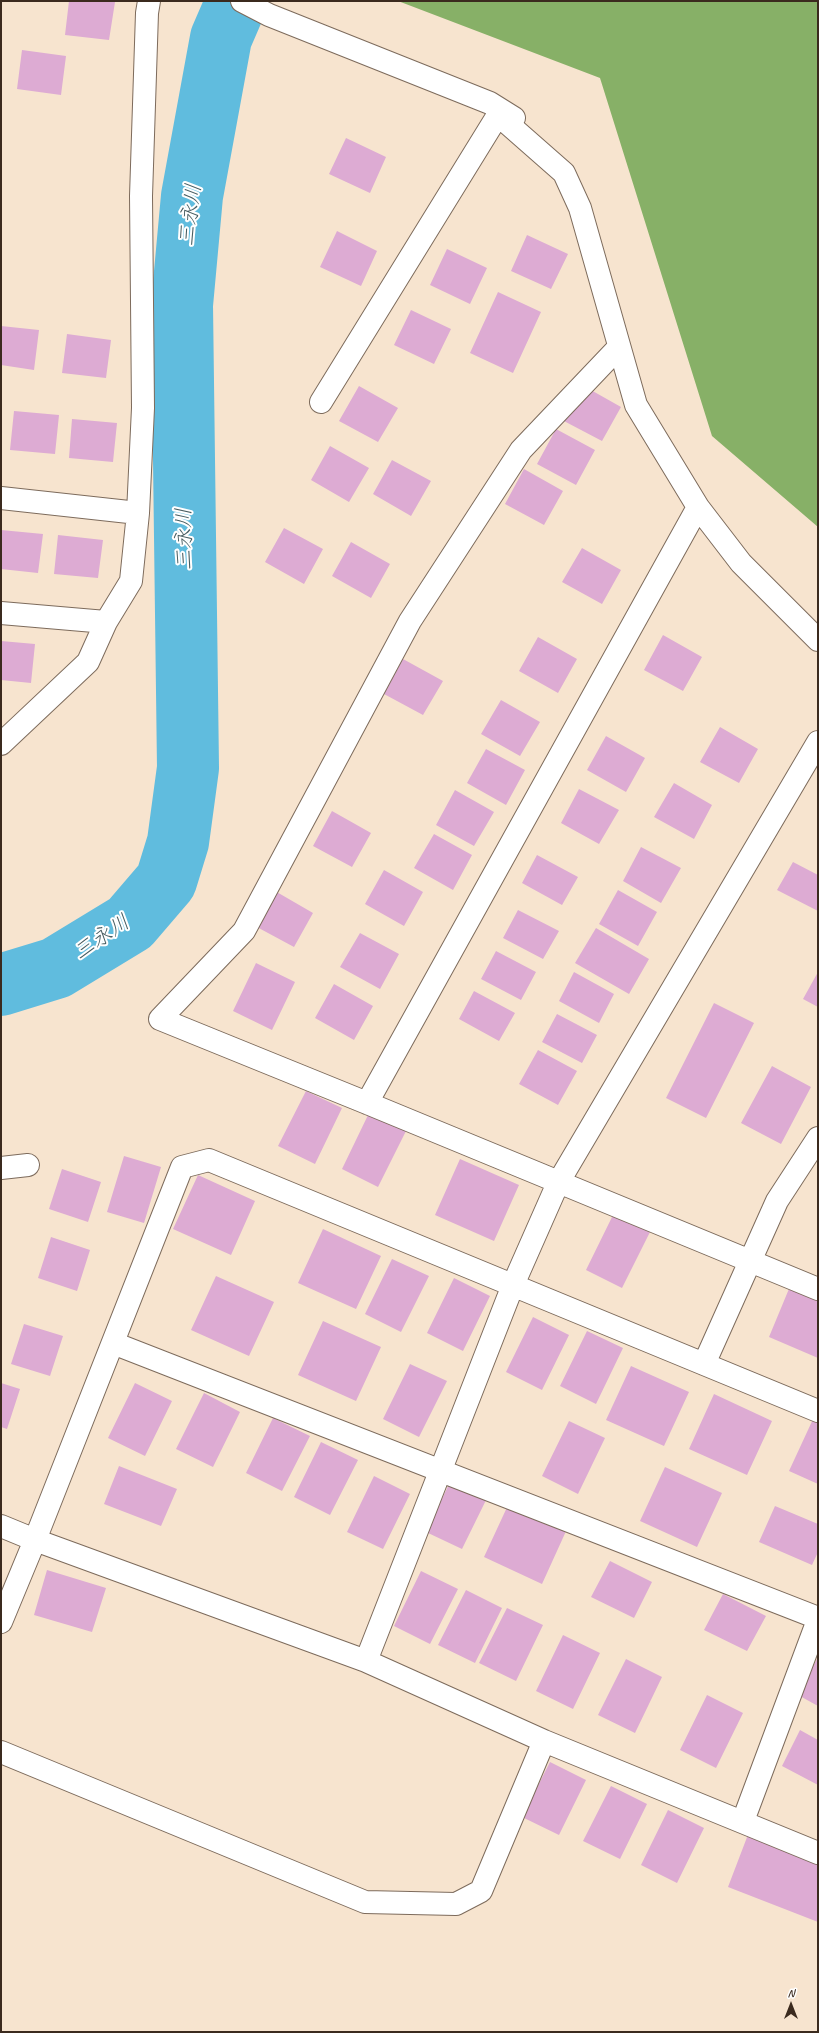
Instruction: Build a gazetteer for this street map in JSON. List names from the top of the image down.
{
  "water": ["三永川"],
  "north": "top"
}
